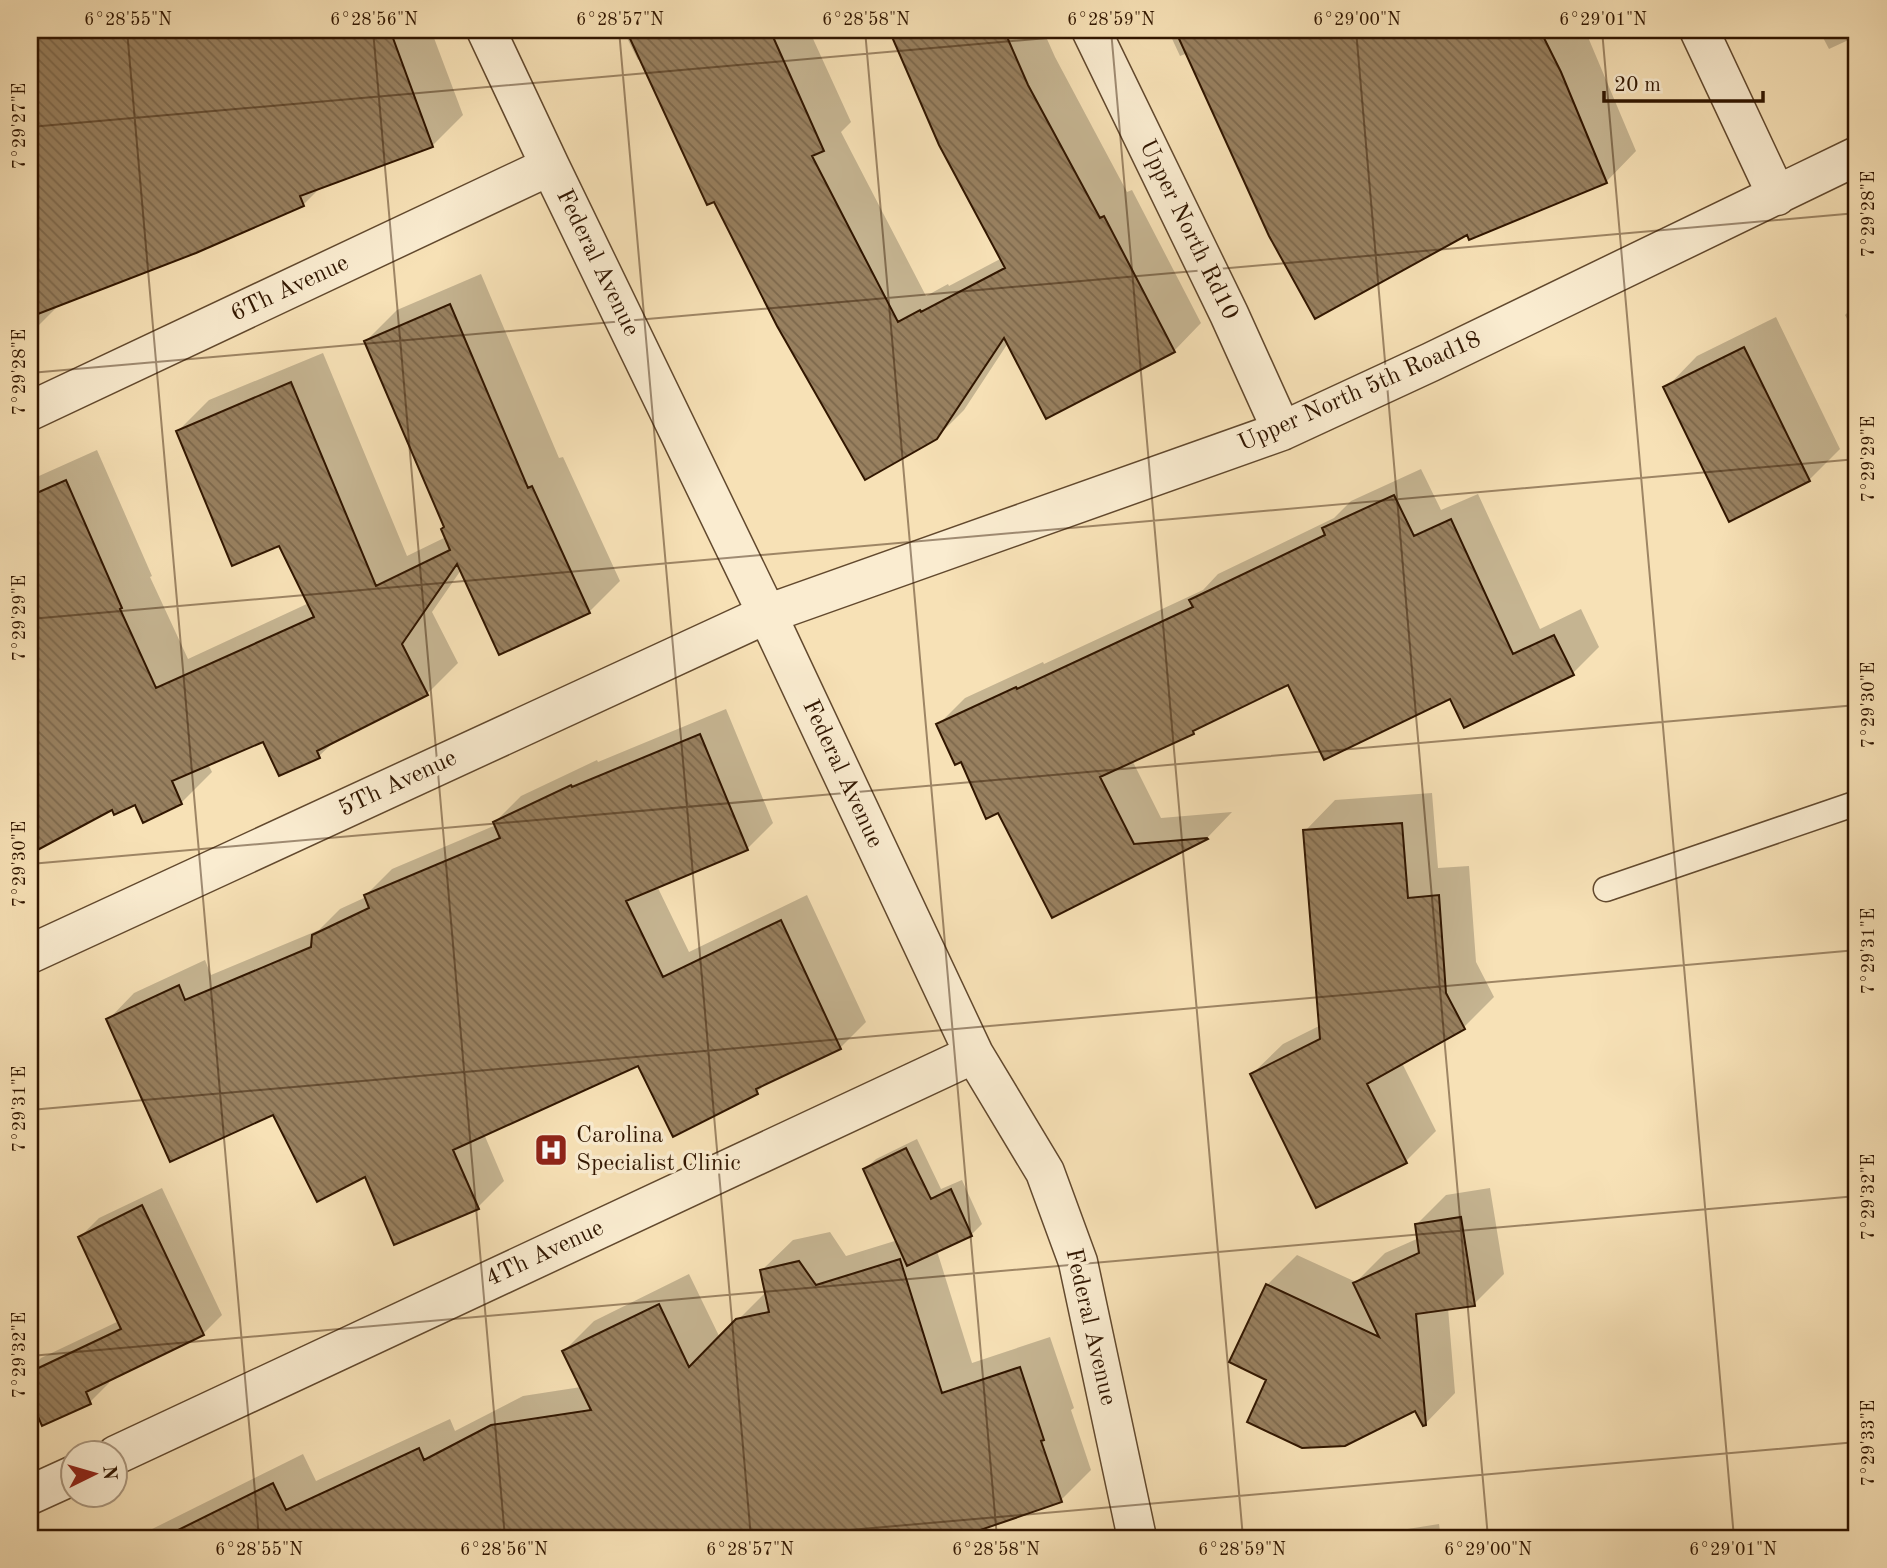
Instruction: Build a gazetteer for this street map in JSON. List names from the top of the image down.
{
  "streets": {
    "street": [
      "Upper North Rd10",
      "Federal Avenue",
      "6Th Avenue",
      "Upper North 5th Road18",
      "5Th Avenue",
      "4Th Avenue"
    ]
  },
  "crossings": [
    ["Upper North Rd10", "Upper North 5th Road18"],
    ["Federal Avenue", "6Th Avenue"],
    ["Federal Avenue", "Upper North 5th Road18"],
    ["Federal Avenue", "5Th Avenue"],
    ["Federal Avenue", "4Th Avenue"],
    ["Upper North 5th Road18", "5Th Avenue"]
  ],
  "places": {
    "hospital": ["Carolina Specialist Clinic"]
  },
  "scale_bar": "20 m",
  "north": "right",
  "coordinates": [
    "6°28'55\"N",
    "6°28'56\"N",
    "6°28'57\"N",
    "6°28'58\"N",
    "6°28'59\"N",
    "6°29'00\"N",
    "6°29'01\"N",
    "7°29'27\"E",
    "7°29'28\"E",
    "7°29'29\"E",
    "7°29'30\"E",
    "7°29'31\"E",
    "7°29'32\"E",
    "7°29'33\"E"
  ]
}
